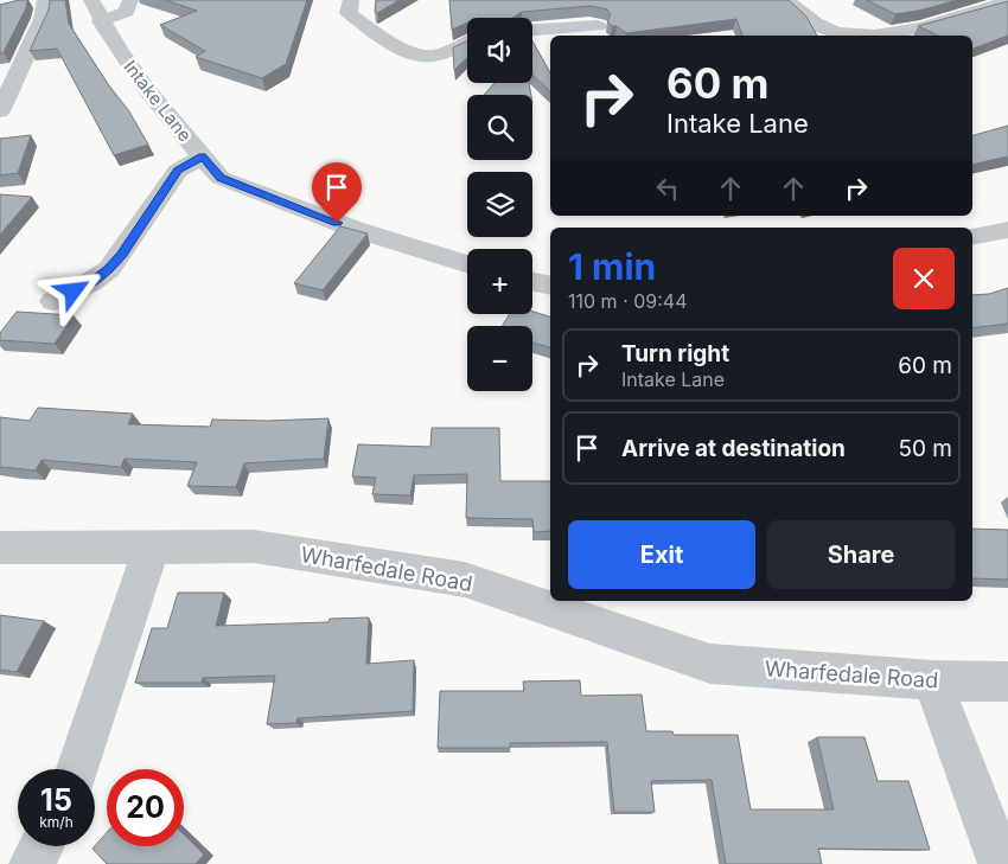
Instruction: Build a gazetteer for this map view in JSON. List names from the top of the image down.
{
  "streets": {
    "street": ["Intake Lane", "Wharfedale Road"]
  },
  "page": {
    "map_buttons": ["+", "−"],
    "turn": ["60 m", "Intake Lane"],
    "heading": ["1 min", "110 m · 09:44"],
    "list": [
      {
        "name": "Turn right",
        "note": "Intake Lane",
        "value": "60 m"
      },
      {
        "name": "Arrive at destination",
        "value": "50 m"
      }
    ],
    "buttons": ["Exit", "Share"],
    "speed": "15 km/h",
    "limit": "20"
  }
}
